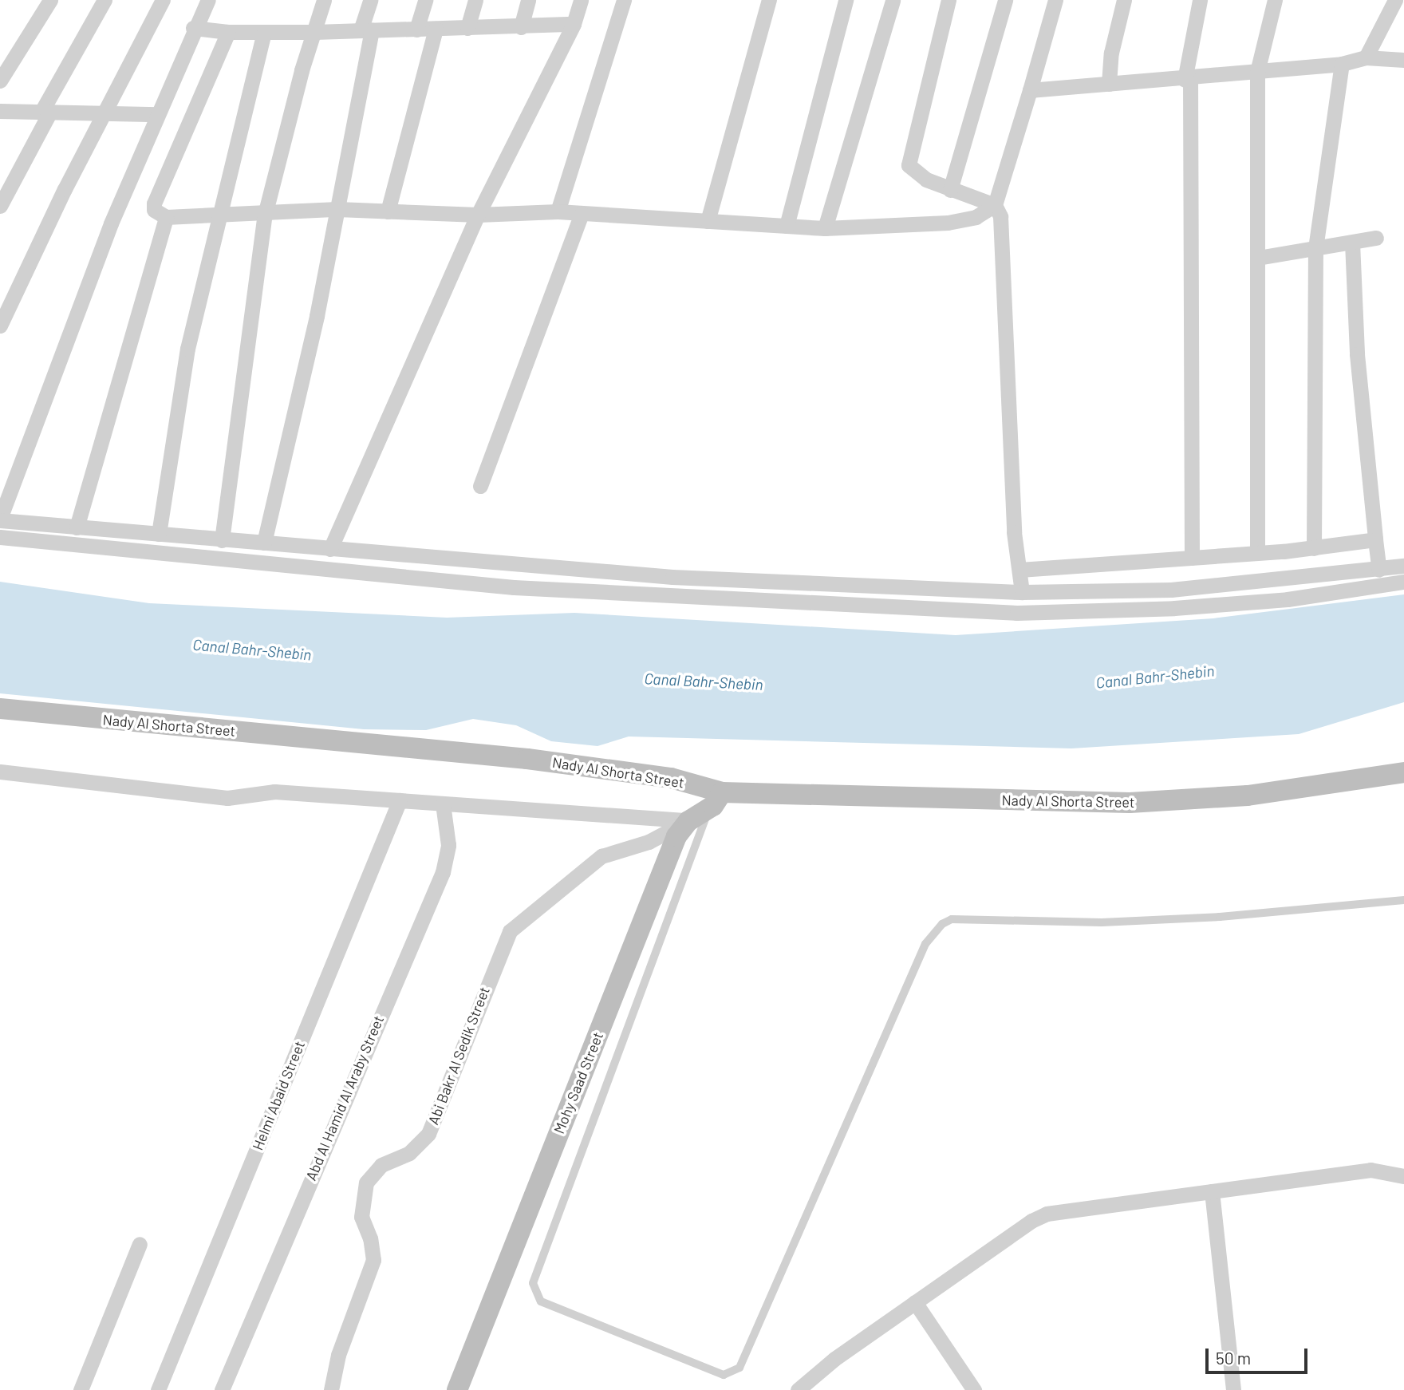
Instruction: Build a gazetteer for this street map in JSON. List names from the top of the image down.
{
  "streets": {
    "main road": ["Nady Al Shorta Street", "Mohy Saad Street"],
    "street": ["Abi Bakr Al Sedik Street", "Helmi Abaid Street", "Abd Al Hamid Al Araby Street"]
  },
  "crossings": [
    ["Nady Al Shorta Street", "Mohy Saad Street"],
    ["Abi Bakr Al Sedik Street", "Mohy Saad Street"]
  ],
  "water": ["Canal Bahr-Shebin"],
  "scale_bar": "50 m"
}
